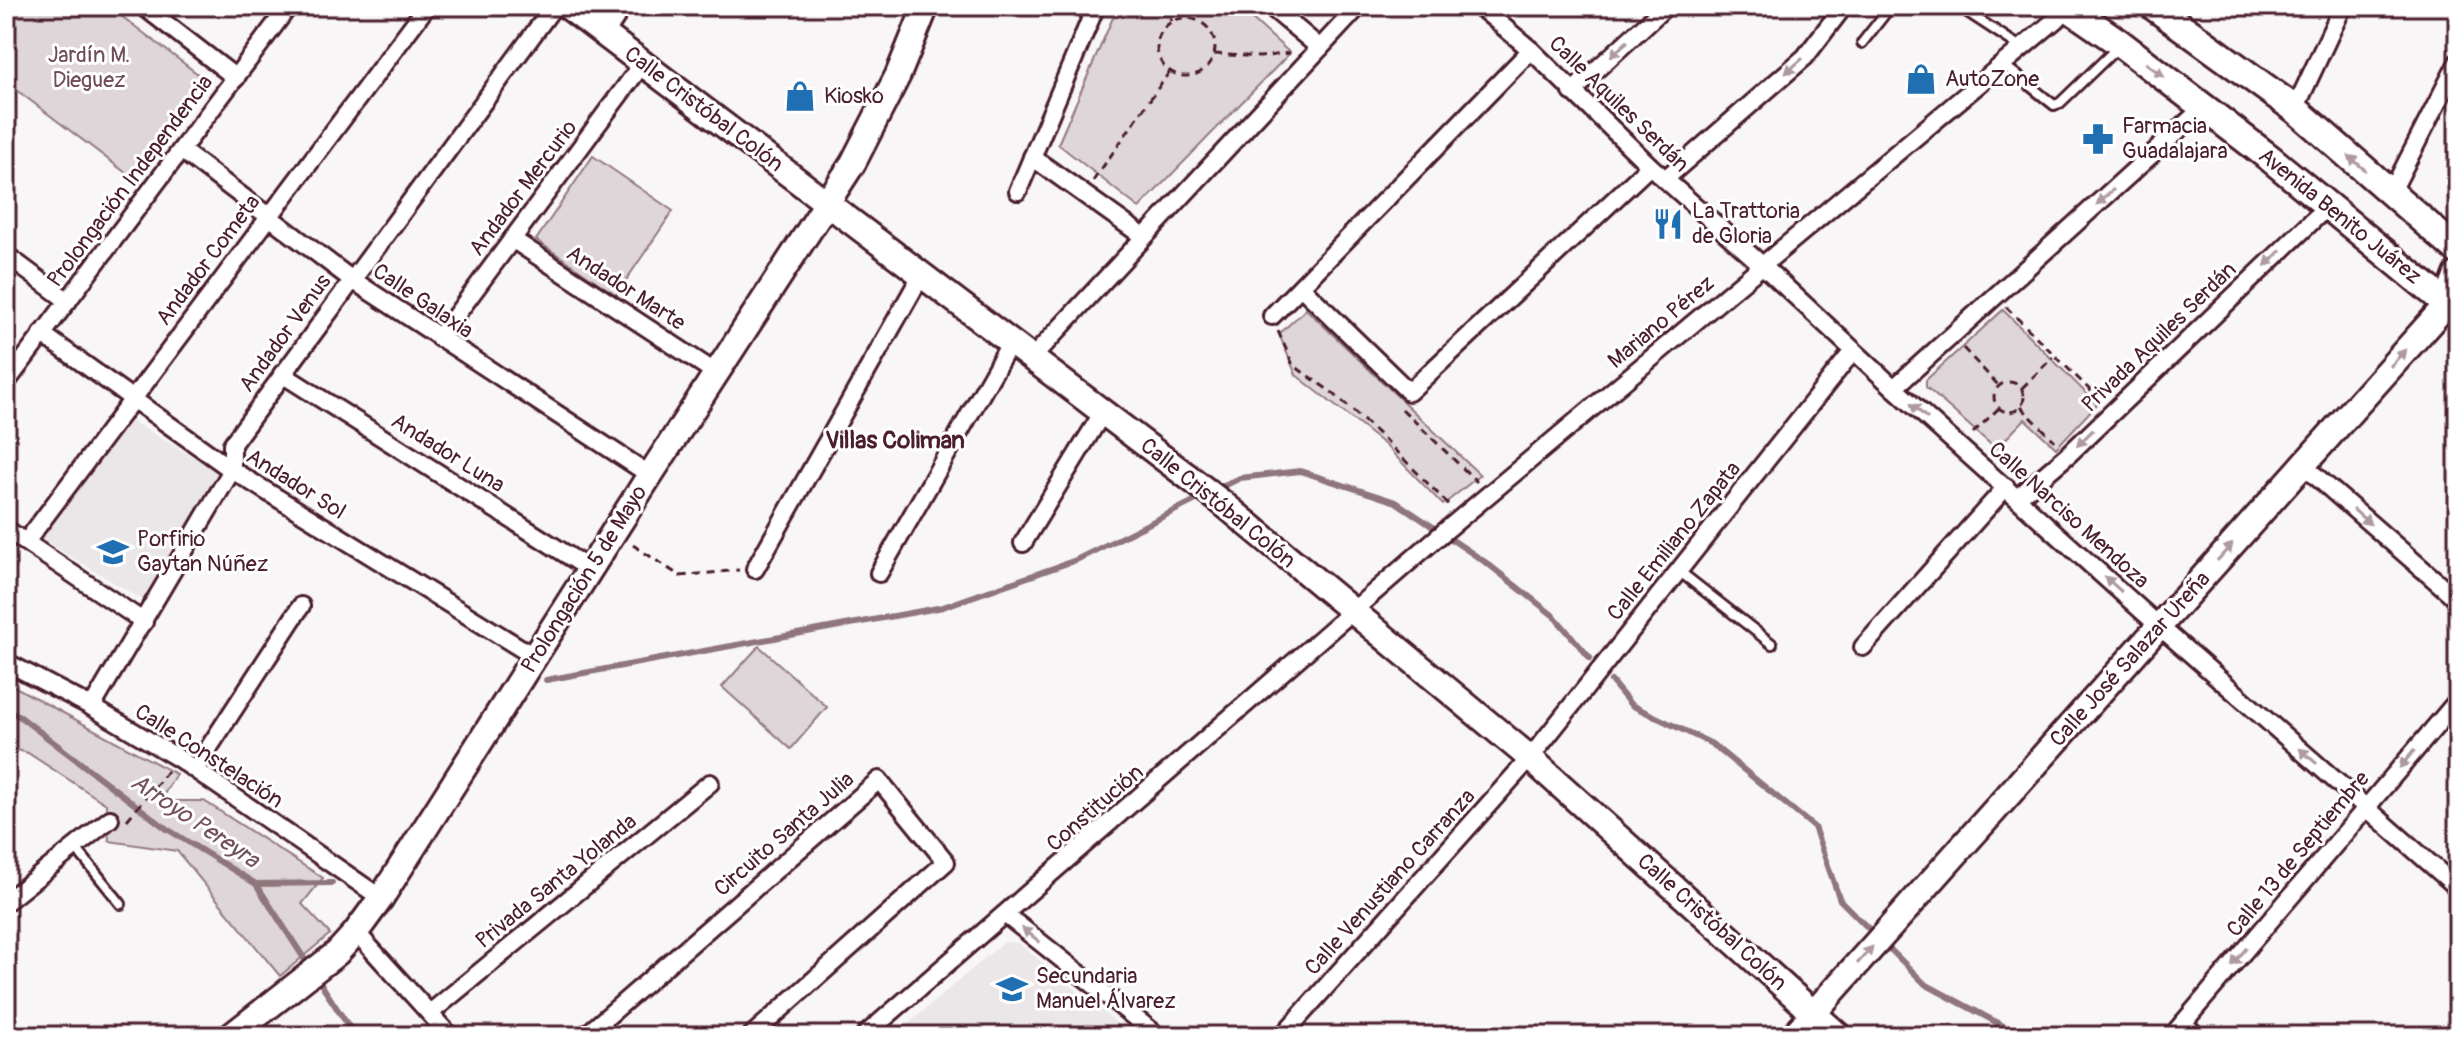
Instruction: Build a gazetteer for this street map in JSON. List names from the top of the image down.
{
  "streets": {
    "main road": ["Avenida Benito Juárez"],
    "street": [
      "Calle Aquiles Serdán",
      "Calle Cristóbal Colón",
      "Prolongación Independencia",
      "Andador Mercurio",
      "Andador Cometa",
      "Andador Marte",
      "Calle Galaxia",
      "Mariano Pérez",
      "Andador Venus",
      "Privada Aquiles Serdán",
      "Andador Luna",
      "Andador Sol",
      "Calle Narciso Mendoza",
      "Calle Emiliano Zapata",
      "Prolongación 5 de Mayo",
      "Calle José Salazar Ureña",
      "Calle Constelación",
      "Constitución",
      "Circuito Santa Julia",
      "Calle 13 de Septiembre",
      "Privada Santa Yolanda",
      "Calle Venustiano Carranza"
    ]
  },
  "crossings": [
    ["Calle Aquiles Serdán", "Mariano Pérez"],
    ["Calle Aquiles Serdán", "Calle Narciso Mendoza"],
    ["Calle Cristóbal Colón", "Andador Mercurio"],
    ["Calle Cristóbal Colón", "Mariano Pérez"],
    ["Calle Cristóbal Colón", "Calle Emiliano Zapata"],
    ["Calle Cristóbal Colón", "Prolongación 5 de Mayo"],
    ["Calle Cristóbal Colón", "Calle José Salazar Ureña"],
    ["Calle Cristóbal Colón", "Constitución"],
    ["Calle Cristóbal Colón", "Calle Venustiano Carranza"],
    ["Prolongación Independencia", "Calle Galaxia"],
    ["Prolongación Independencia", "Andador Sol"],
    ["Andador Mercurio", "Andador Marte"],
    ["Andador Mercurio", "Calle Galaxia"],
    ["Avenida Benito Juárez", "Mariano Pérez"],
    ["Avenida Benito Juárez", "Privada Aquiles Serdán"],
    ["Avenida Benito Juárez", "Calle José Salazar Ureña"],
    ["Andador Cometa", "Calle Galaxia"],
    ["Andador Cometa", "Andador Sol"],
    ["Andador Marte", "Prolongación 5 de Mayo"],
    ["Calle Galaxia", "Andador Venus"],
    ["Calle Galaxia", "Prolongación 5 de Mayo"],
    ["Mariano Pérez", "Calle Narciso Mendoza"],
    ["Mariano Pérez", "Constitución"],
    ["Andador Venus", "Andador Luna"],
    ["Andador Venus", "Andador Sol"],
    ["Andador Venus", "Calle Constelación"],
    ["Privada Aquiles Serdán", "Calle Narciso Mendoza"],
    ["Andador Luna", "Prolongación 5 de Mayo"],
    ["Andador Sol", "Prolongación 5 de Mayo"],
    ["Calle Narciso Mendoza", "Calle Emiliano Zapata"],
    ["Calle Narciso Mendoza", "Calle José Salazar Ureña"],
    ["Calle Narciso Mendoza", "Calle 13 de Septiembre"],
    ["Calle Emiliano Zapata", "Calle Venustiano Carranza"],
    ["Prolongación 5 de Mayo", "Calle Constelación"]
  ],
  "one_way": [
    "Privada Aquiles Serdán",
    "Calle Narciso Mendoza",
    "Calle José Salazar Ureña",
    "Calle 13 de Septiembre"
  ],
  "districts": ["Villas Coliman"],
  "water": ["Arroyo Pereyra"],
  "parks": ["Jardín M. Dieguez"],
  "places": {
    "shop": ["AutoZone", "Kiosko"],
    "pharmacy": ["Farmacia Guadalajara"],
    "restaurant": ["La Trattoria de Gloria"],
    "school or university": ["Porfirio Gaytan Núñez", "Secundaria Manuel Álvarez"]
  }
}
